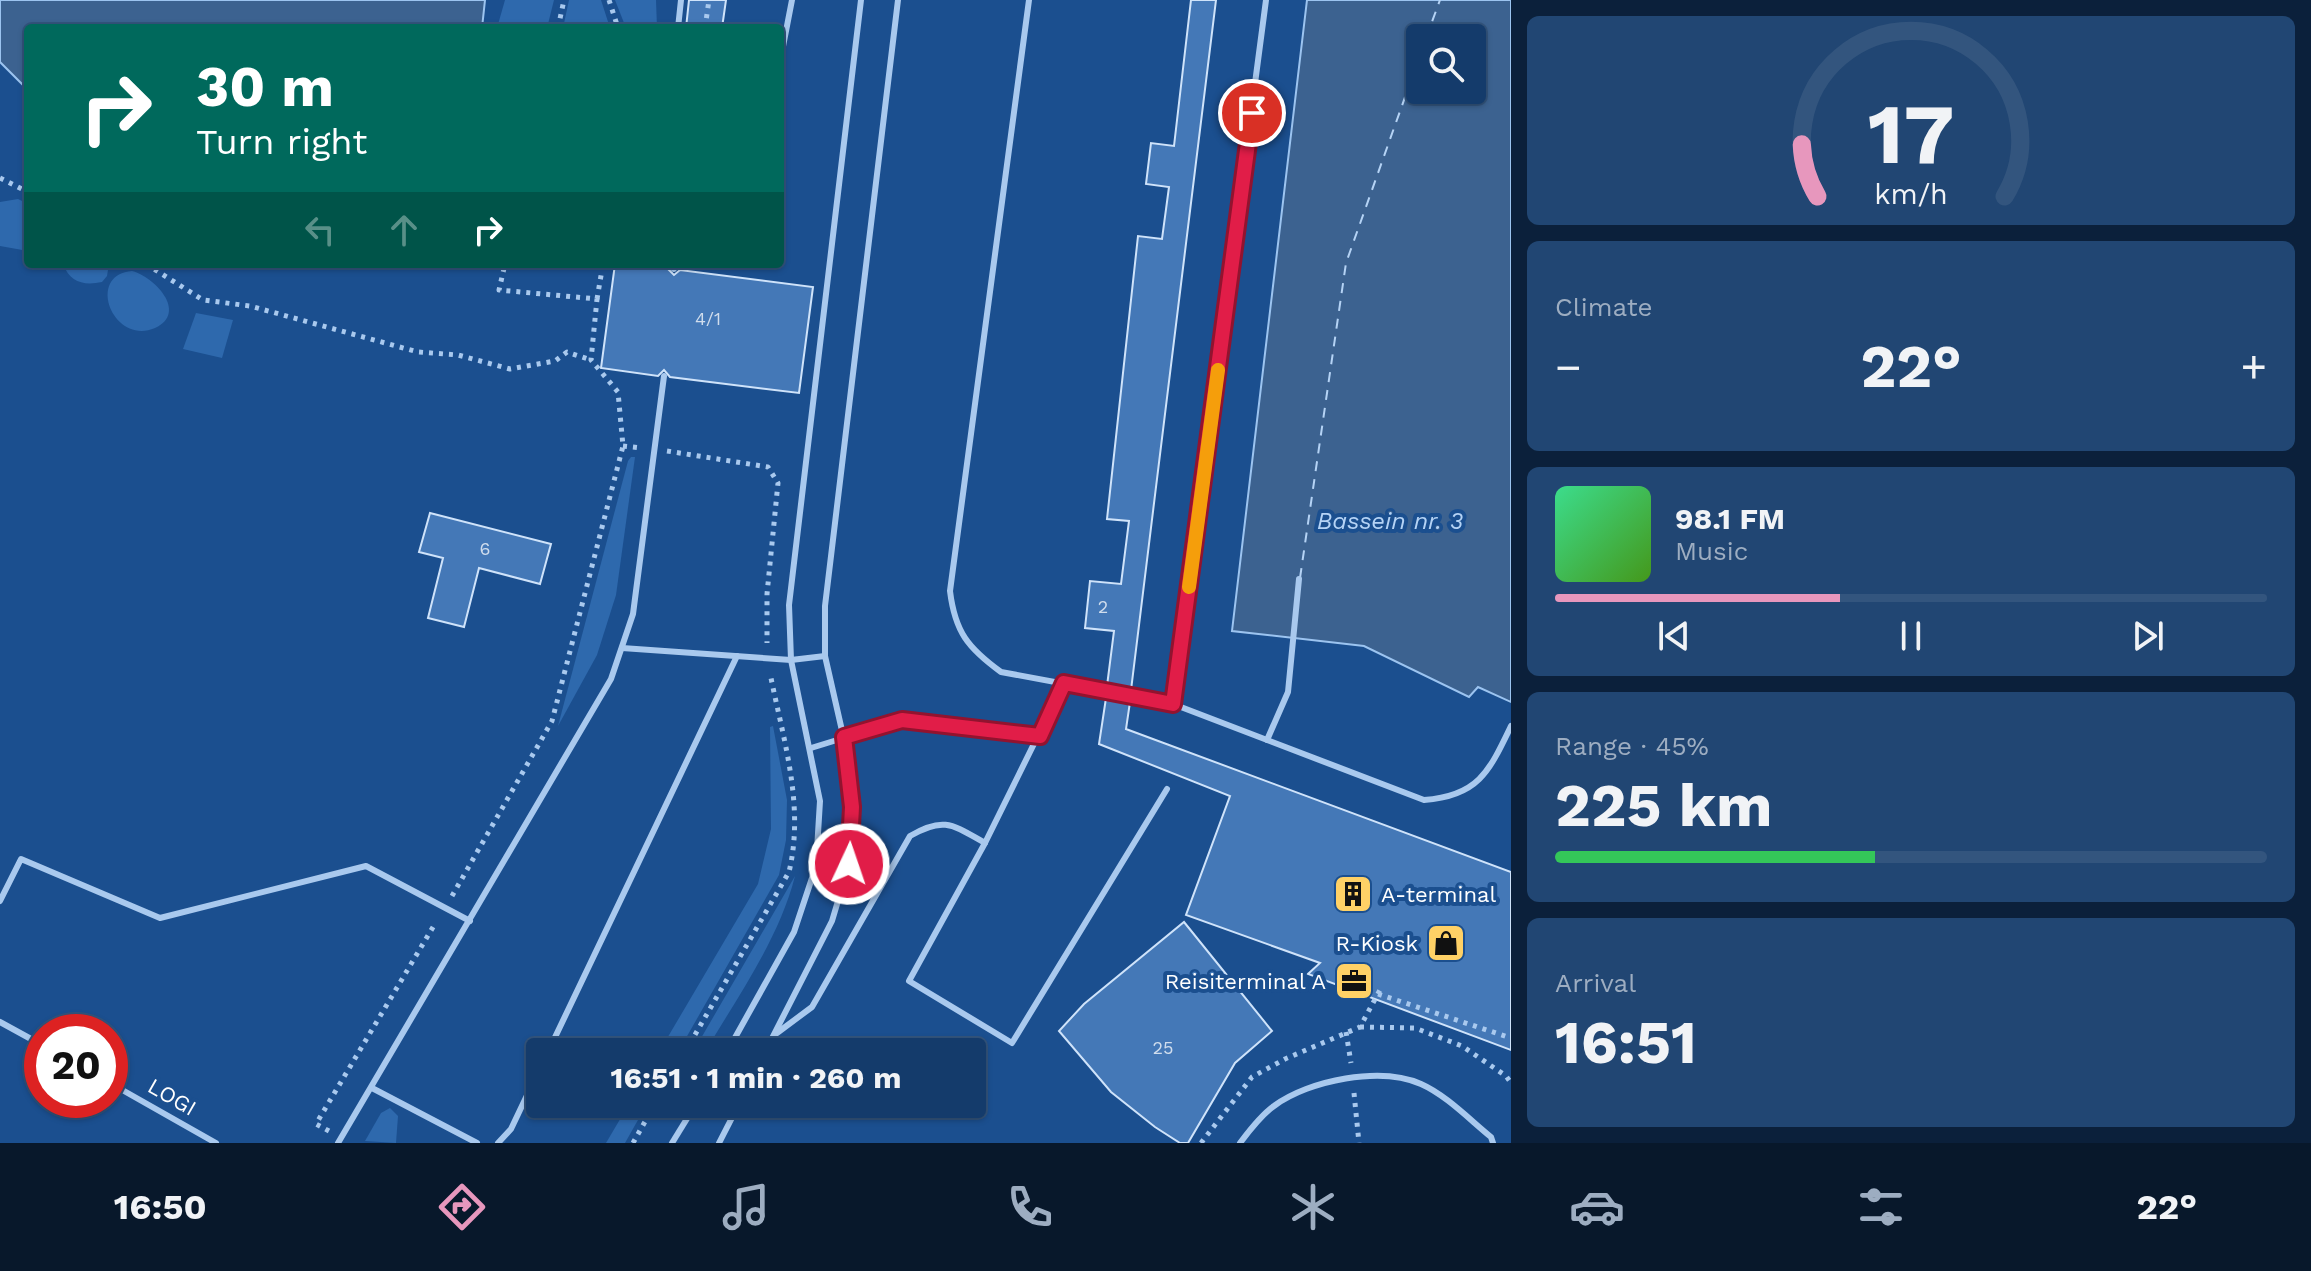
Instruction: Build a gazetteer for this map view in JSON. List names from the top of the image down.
{
  "streets": {
    "lane": ["LOGI"]
  },
  "water": ["Bassein nr. 3"],
  "places": {
    "building": ["A-terminal"],
    "shop": ["R-Kiosk"],
    "office": ["Reisiterminal A"]
  },
  "house_numbers": [
    "4/1",
    "6",
    "2",
    "25"
  ],
  "page": {
    "turn": ["30 m", "Turn right"],
    "tile": [
      "Climate",
      ["Range · 45%", "225 km"],
      ["Arrival", "16:51"]
    ],
    "heat": ["−", "22°", "+"],
    "song": ["98.1 FM", "Music"],
    "limit": "20",
    "trip": "16:51 · 1 min · 260 m",
    "tabs": ["16:50", "22°"],
    "gauge": ["17", "km/h"]
  }
}
